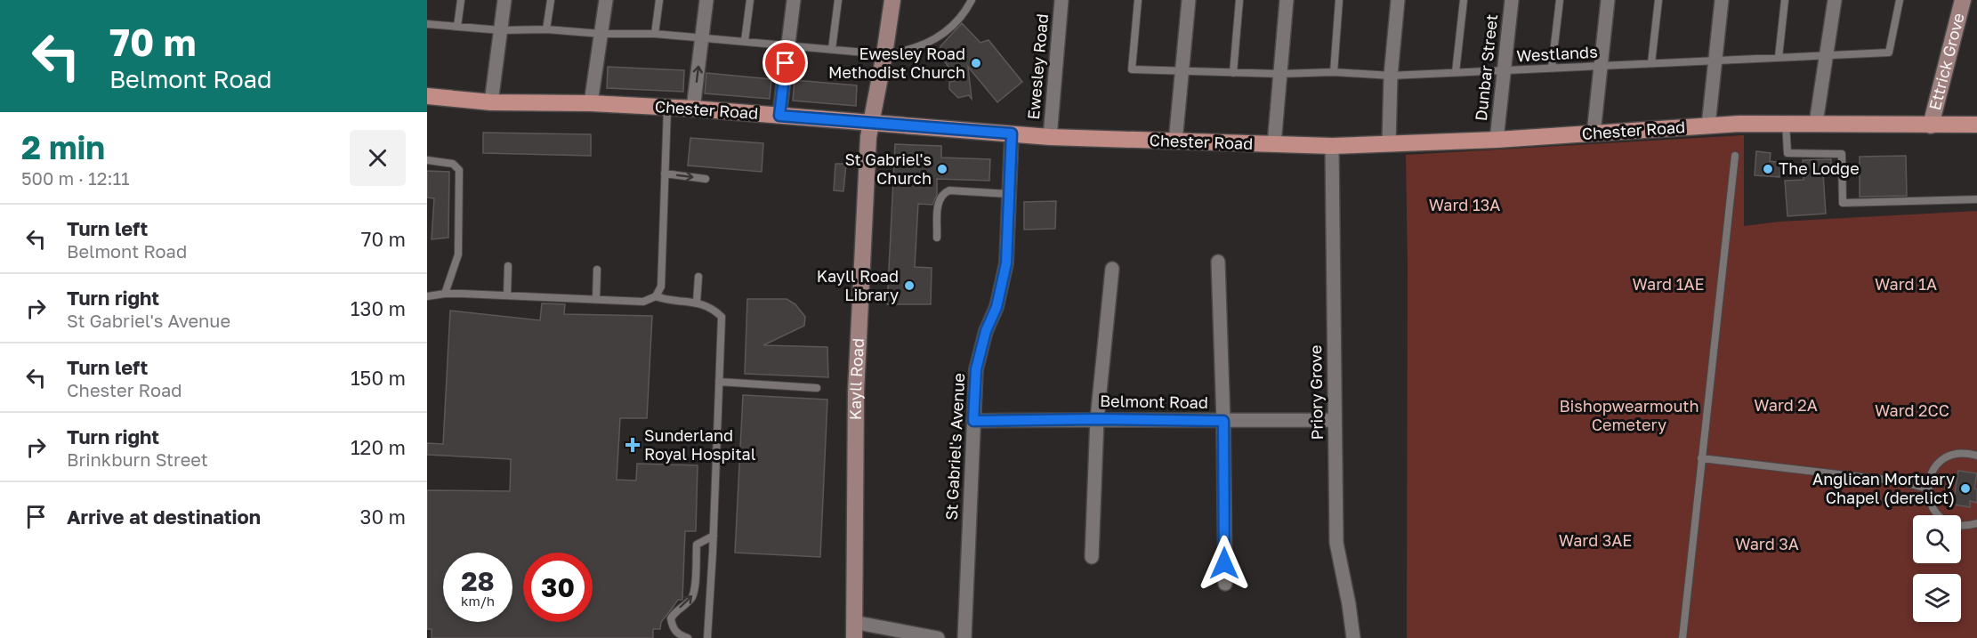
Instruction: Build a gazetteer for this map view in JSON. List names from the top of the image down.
{
  "streets": {
    "main road": ["Chester Road"],
    "street": [
      "Ettrick Grove",
      "Ewesley Road",
      "Dunbar Street",
      "Kayll Road",
      "Priory Grove",
      "Belmont Road",
      "St Gabriel's Avenue"
    ],
    "lane": ["Westlands"]
  },
  "crossings": [
    ["Westlands", "Dunbar Street"],
    ["Ettrick Grove", "Chester Road"],
    ["Ewesley Road", "Chester Road"],
    ["Dunbar Street", "Chester Road"],
    ["Chester Road", "Kayll Road"],
    ["Chester Road", "Priory Grove"],
    ["Chester Road", "St Gabriel's Avenue"],
    ["Priory Grove", "Belmont Road"],
    ["Belmont Road", "St Gabriel's Avenue"]
  ],
  "parks": [
    "Ward 13A",
    "Ward 1AE",
    "Ward 1A",
    "Ward 2A",
    "Bishopwearmouth Cemetery",
    "Ward 2CC",
    "Ward 3AE",
    "Ward 3A"
  ],
  "places": {
    "other": [
      "Ewesley Road Methodist Church",
      "St Gabriel's Church",
      "The Lodge",
      "Kayll Road Library",
      "Anglican Mortuary Chapel (derelict)"
    ],
    "health": ["Sunderland Royal Hospital"]
  },
  "page": {
    "turn": ["70 m", "Belmont Road"],
    "heading": ["2 min", "500 m · 12:11"],
    "list": [
      {
        "name": "Turn left",
        "note": "Belmont Road",
        "value": "70 m"
      },
      {
        "name": "Turn right",
        "note": "St Gabriel's Avenue",
        "value": "130 m"
      },
      {
        "name": "Turn left",
        "note": "Chester Road",
        "value": "150 m"
      },
      {
        "name": "Turn right",
        "note": "Brinkburn Street",
        "value": "120 m"
      },
      {
        "name": "Arrive at destination",
        "value": "30 m"
      }
    ],
    "speed": "28 km/h",
    "limit": "30"
  }
}
